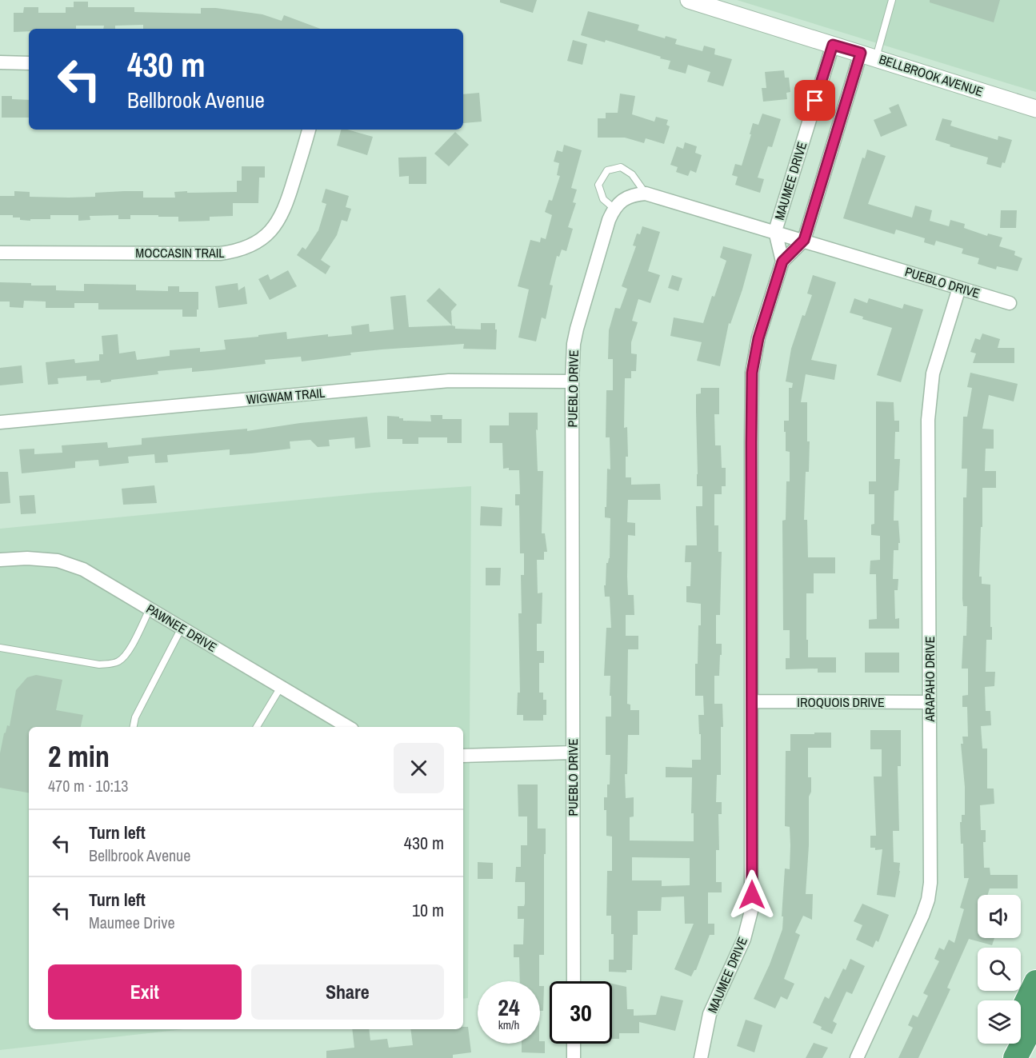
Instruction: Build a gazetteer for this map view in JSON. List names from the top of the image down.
{
  "streets": {
    "street": [
      "BELLBROOK AVENUE",
      "MAUMEE DRIVE",
      "MOCCASIN TRAIL",
      "PUEBLO DRIVE",
      "WIGWAM TRAIL",
      "PAWNEE DRIVE",
      "ARAPAHO DRIVE",
      "IROQUOIS DRIVE"
    ]
  },
  "crossings": [
    ["BELLBROOK AVENUE", "MAUMEE DRIVE"],
    ["MAUMEE DRIVE", "PUEBLO DRIVE"],
    ["MAUMEE DRIVE", "IROQUOIS DRIVE"],
    ["PUEBLO DRIVE", "WIGWAM TRAIL"],
    ["PUEBLO DRIVE", "ARAPAHO DRIVE"],
    ["ARAPAHO DRIVE", "IROQUOIS DRIVE"]
  ],
  "page": {
    "turn": ["430 m", "Bellbrook Avenue"],
    "heading": ["2 min", "470 m · 10:13"],
    "list": [
      {
        "name": "Turn left",
        "note": "Bellbrook Avenue",
        "value": "430 m"
      },
      {
        "name": "Turn left",
        "note": "Maumee Drive",
        "value": "10 m"
      }
    ],
    "buttons": ["Exit", "Share"],
    "speed": "24 km/h",
    "limit": "30"
  }
}
